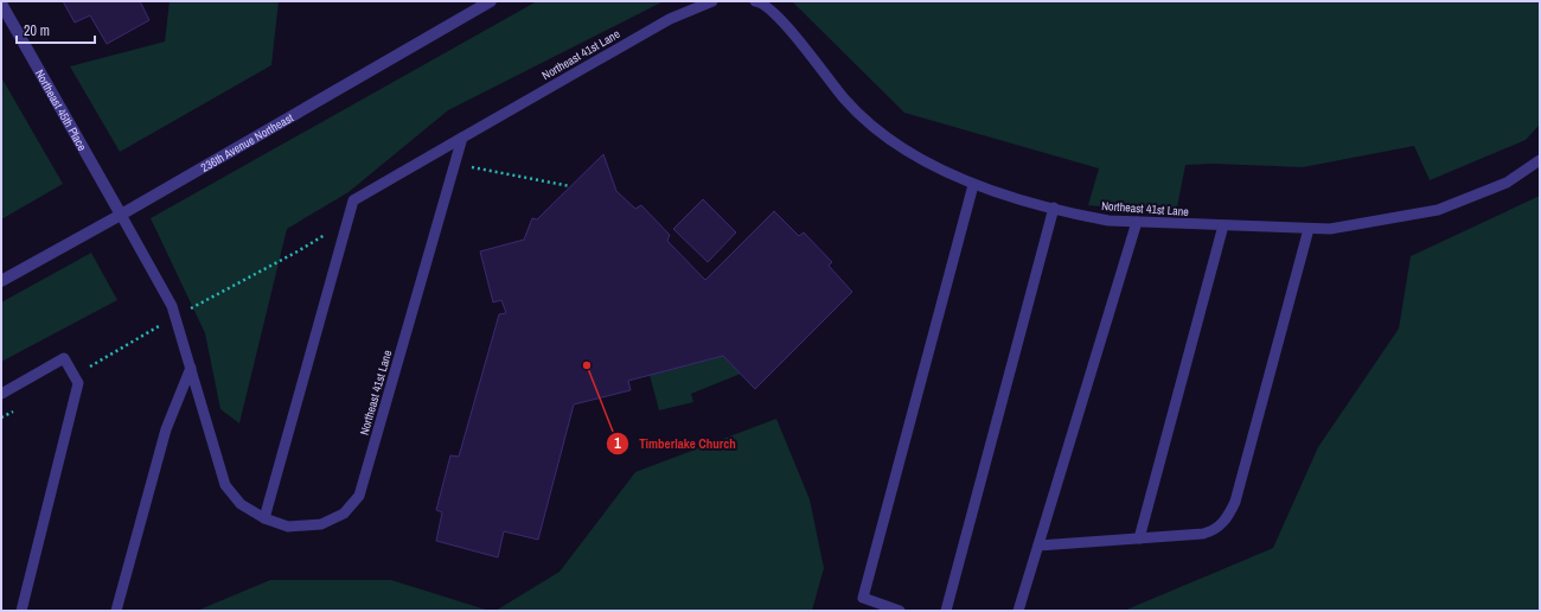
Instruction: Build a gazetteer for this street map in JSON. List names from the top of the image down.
{
  "streets": {
    "street": ["Northeast 45th Place", "236th Avenue Northeast"],
    "lane": ["Northeast 41st Lane"]
  },
  "crossings": [
    ["Northeast 41st Lane", "Northeast 45th Place"],
    ["Northeast 41st Lane", "236th Avenue Northeast"],
    ["Northeast 45th Place", "236th Avenue Northeast"]
  ],
  "places": ["Timberlake Church"],
  "scale_bar": "20 m"
}
